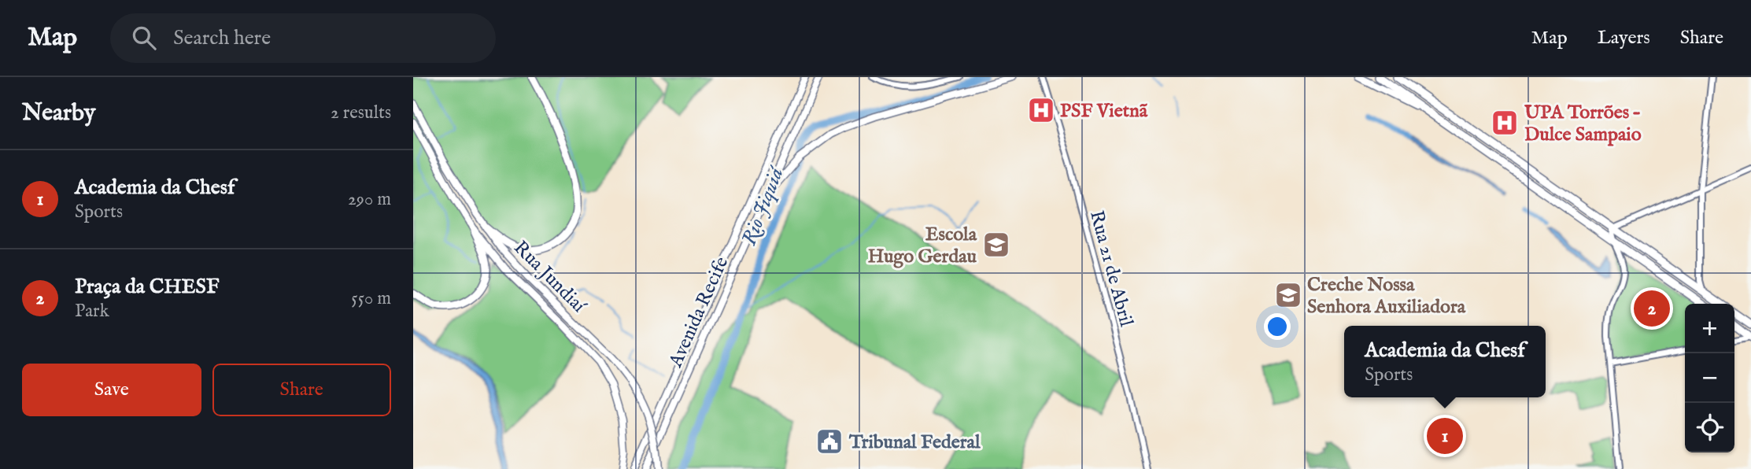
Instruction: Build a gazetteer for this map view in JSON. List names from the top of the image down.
{
  "streets": {
    "main road": ["Rua Jundiaí", "Avenida Recife"],
    "street": ["Rua 21 de Abril"]
  },
  "water": ["Rio Jiquiá"],
  "places": {
    "hospital": ["PSF Vietnã", "UPA Torrões – Dulce Sampaio"],
    "school or university": ["Escola Hugo Gerdau", "Creche Nossa Senhora Auxiliadora"],
    "public building": ["Tribunal Federal"]
  },
  "page": {
    "header": "Map",
    "search": "Search here",
    "nav": ["Map", "Layers", "Share"],
    "heading": ["Nearby", "2 results"],
    "list": [
      {
        "mark": "1",
        "name": "Academia da Chesf",
        "note": "Sports",
        "value": "290 m"
      },
      {
        "mark": "2",
        "name": "Praça da CHESF",
        "note": "Park",
        "value": "550 m"
      }
    ],
    "pins": ["2", "1"],
    "map_buttons": ["+", "−"],
    "popup": ["Academia da Chesf", "Sports"],
    "buttons": ["Save", "Share"]
  }
}
